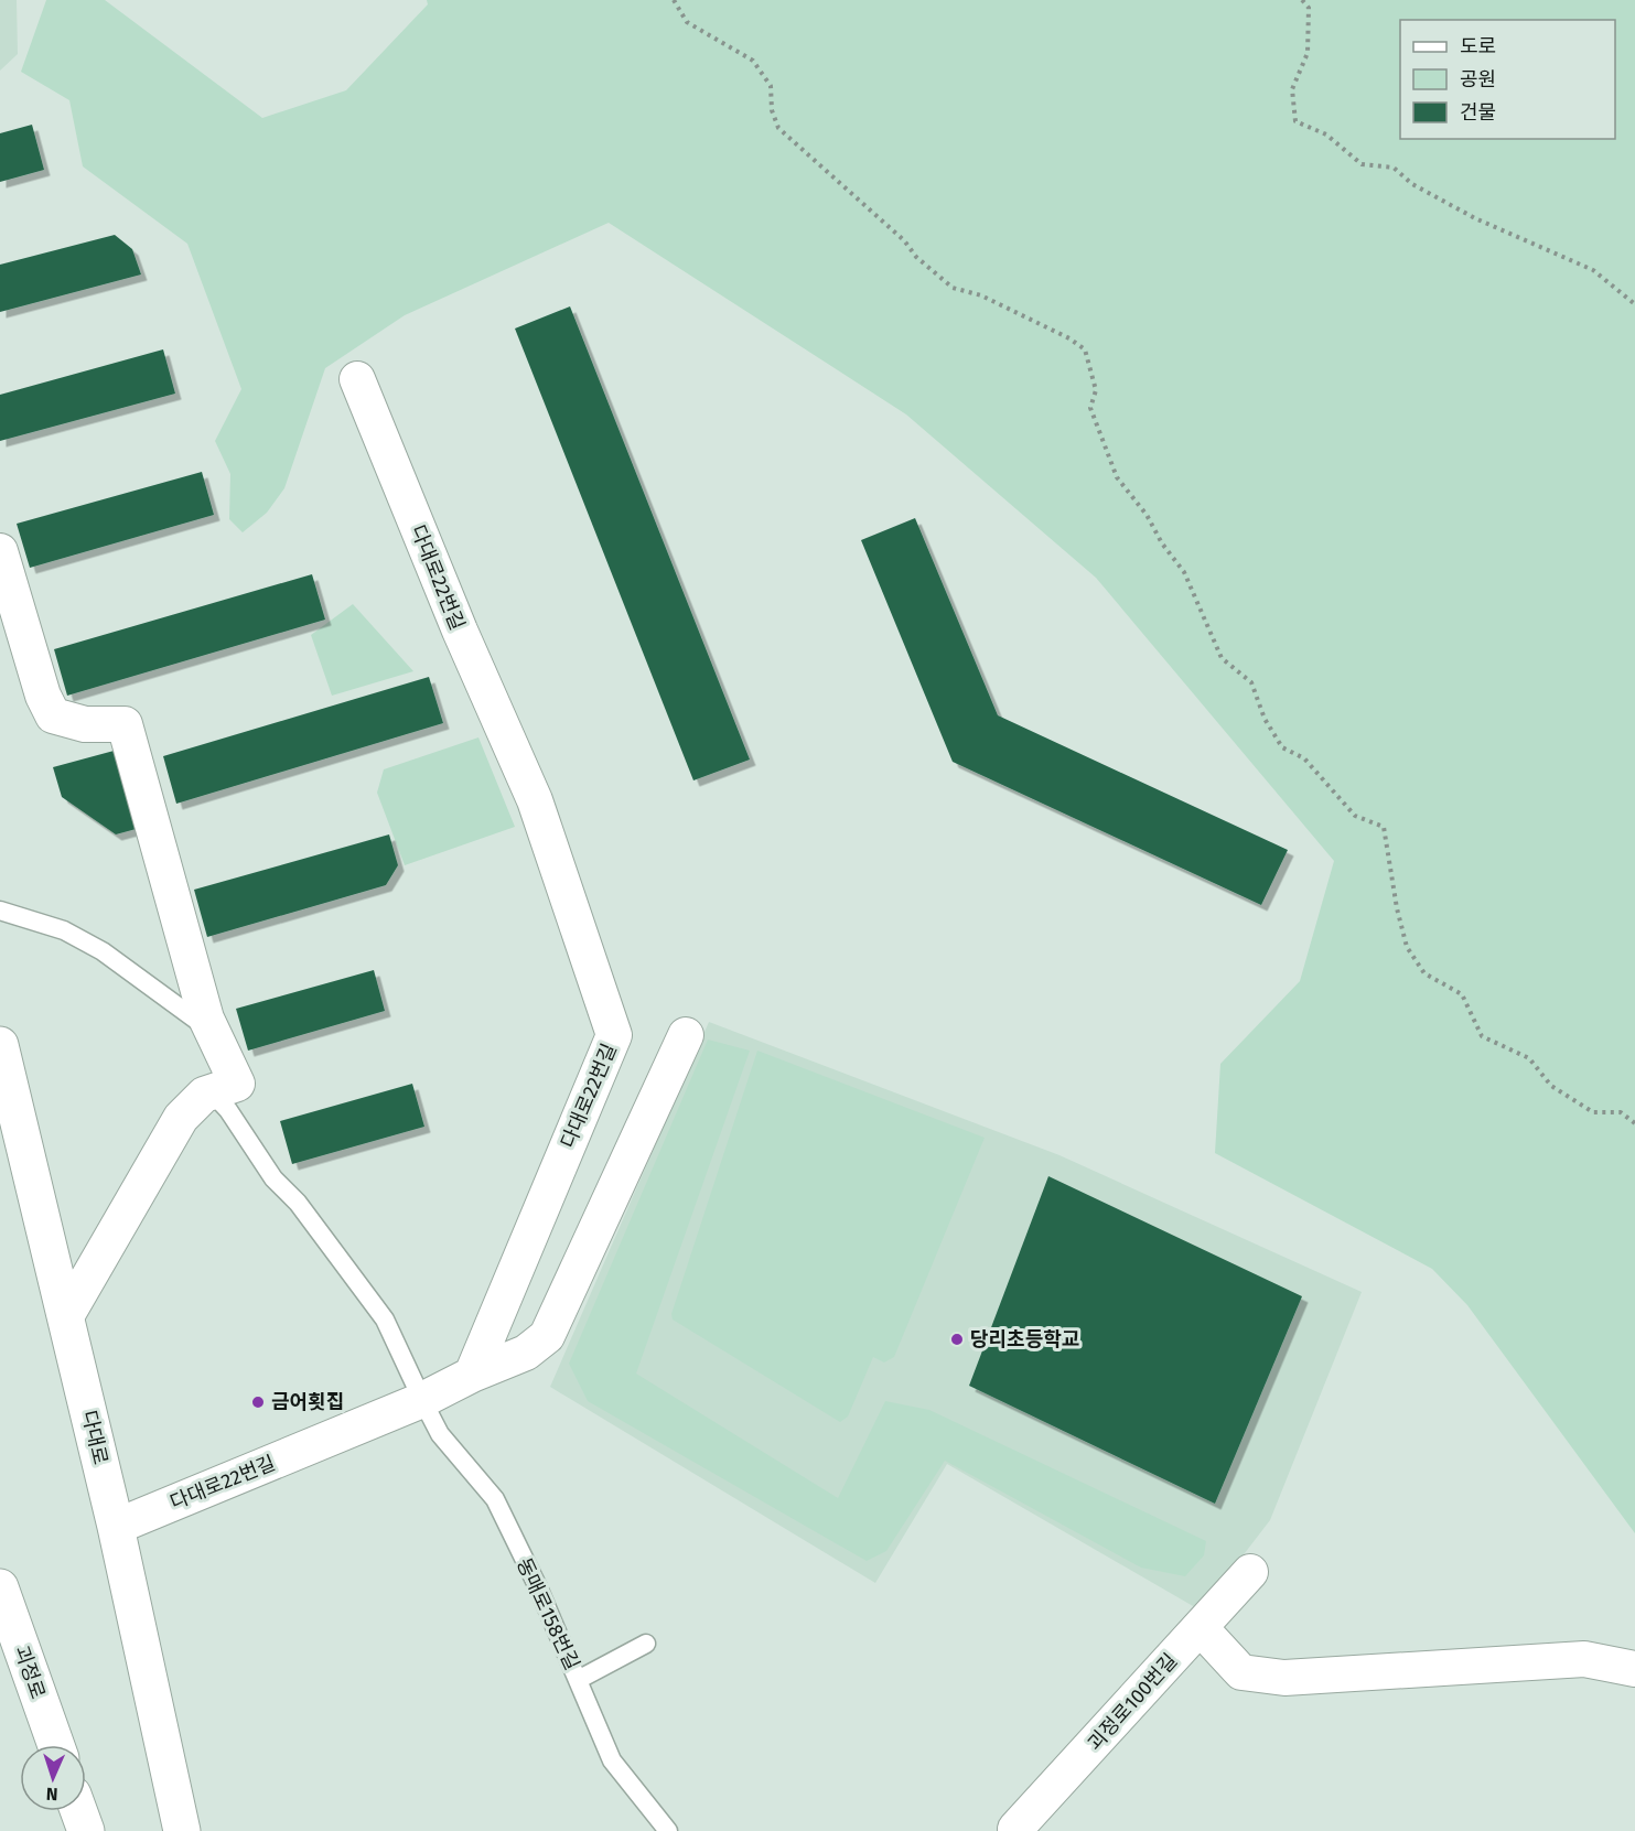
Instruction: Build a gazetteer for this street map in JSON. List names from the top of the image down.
{
  "streets": {
    "main road": ["다대로", "괴정로"],
    "street": ["다대로22번길", "괴정로100번길"],
    "lane": ["동매로158번길"]
  },
  "crossings": [
    ["다대로22번길", "다대로"],
    ["다대로22번길", "동매로158번길"]
  ],
  "places": ["당리초등학교", "금어횟집"],
  "legend": ["도로", "공원", "건물"],
  "north": "bottom"
}
